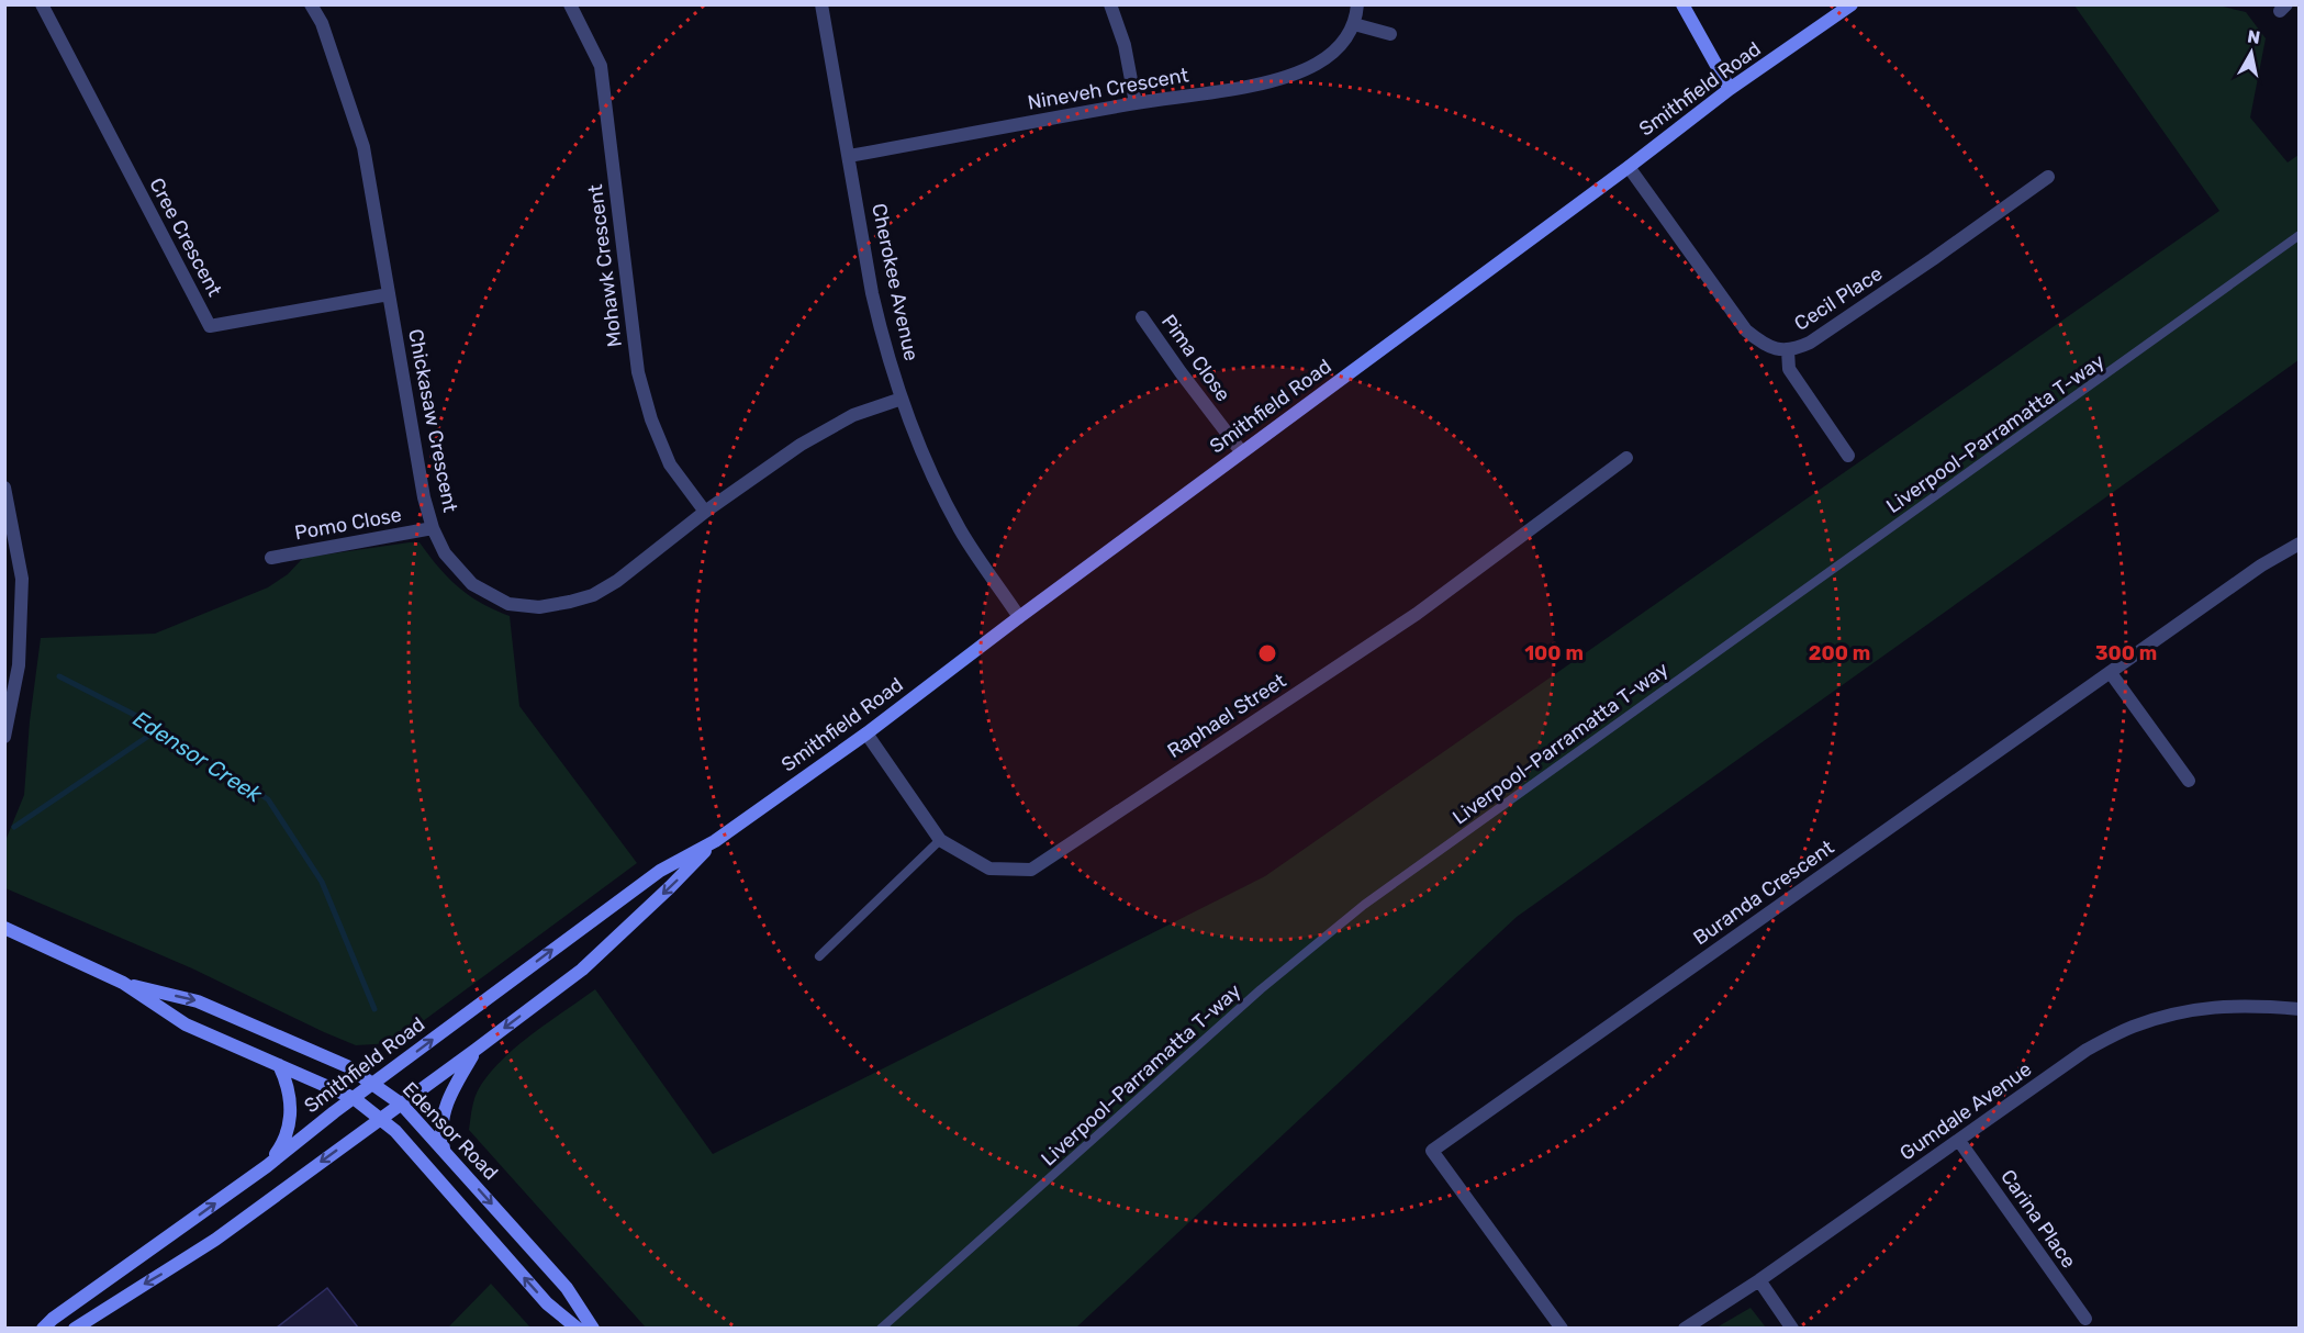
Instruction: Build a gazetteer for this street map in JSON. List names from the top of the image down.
{
  "streets": {
    "main road": ["Smithfield Road", "Edensor Road"],
    "street": [
      "Nineveh Crescent",
      "Cree Crescent",
      "Mohawk Crescent",
      "Cherokee Avenue",
      "Cecil Place",
      "Pima Close",
      "Chickasaw Crescent",
      "Pomo Close",
      "Raphael Street",
      "Buranda Crescent",
      "Gumdale Avenue",
      "Carina Place"
    ],
    "lane": ["Liverpool–Parramatta T-way"]
  },
  "crossings": [
    ["Nineveh Crescent", "Cherokee Avenue"],
    ["Smithfield Road", "Cherokee Avenue"],
    ["Smithfield Road", "Cecil Place"],
    ["Smithfield Road", "Pima Close"],
    ["Smithfield Road", "Raphael Street"],
    ["Smithfield Road", "Edensor Road"],
    ["Cree Crescent", "Chickasaw Crescent"],
    ["Mohawk Crescent", "Chickasaw Crescent"],
    ["Cherokee Avenue", "Chickasaw Crescent"],
    ["Chickasaw Crescent", "Pomo Close"],
    ["Gumdale Avenue", "Carina Place"]
  ],
  "water": ["Edensor Creek"],
  "north": "top",
  "rings": ["100 m", "200 m", "300 m"]
}
